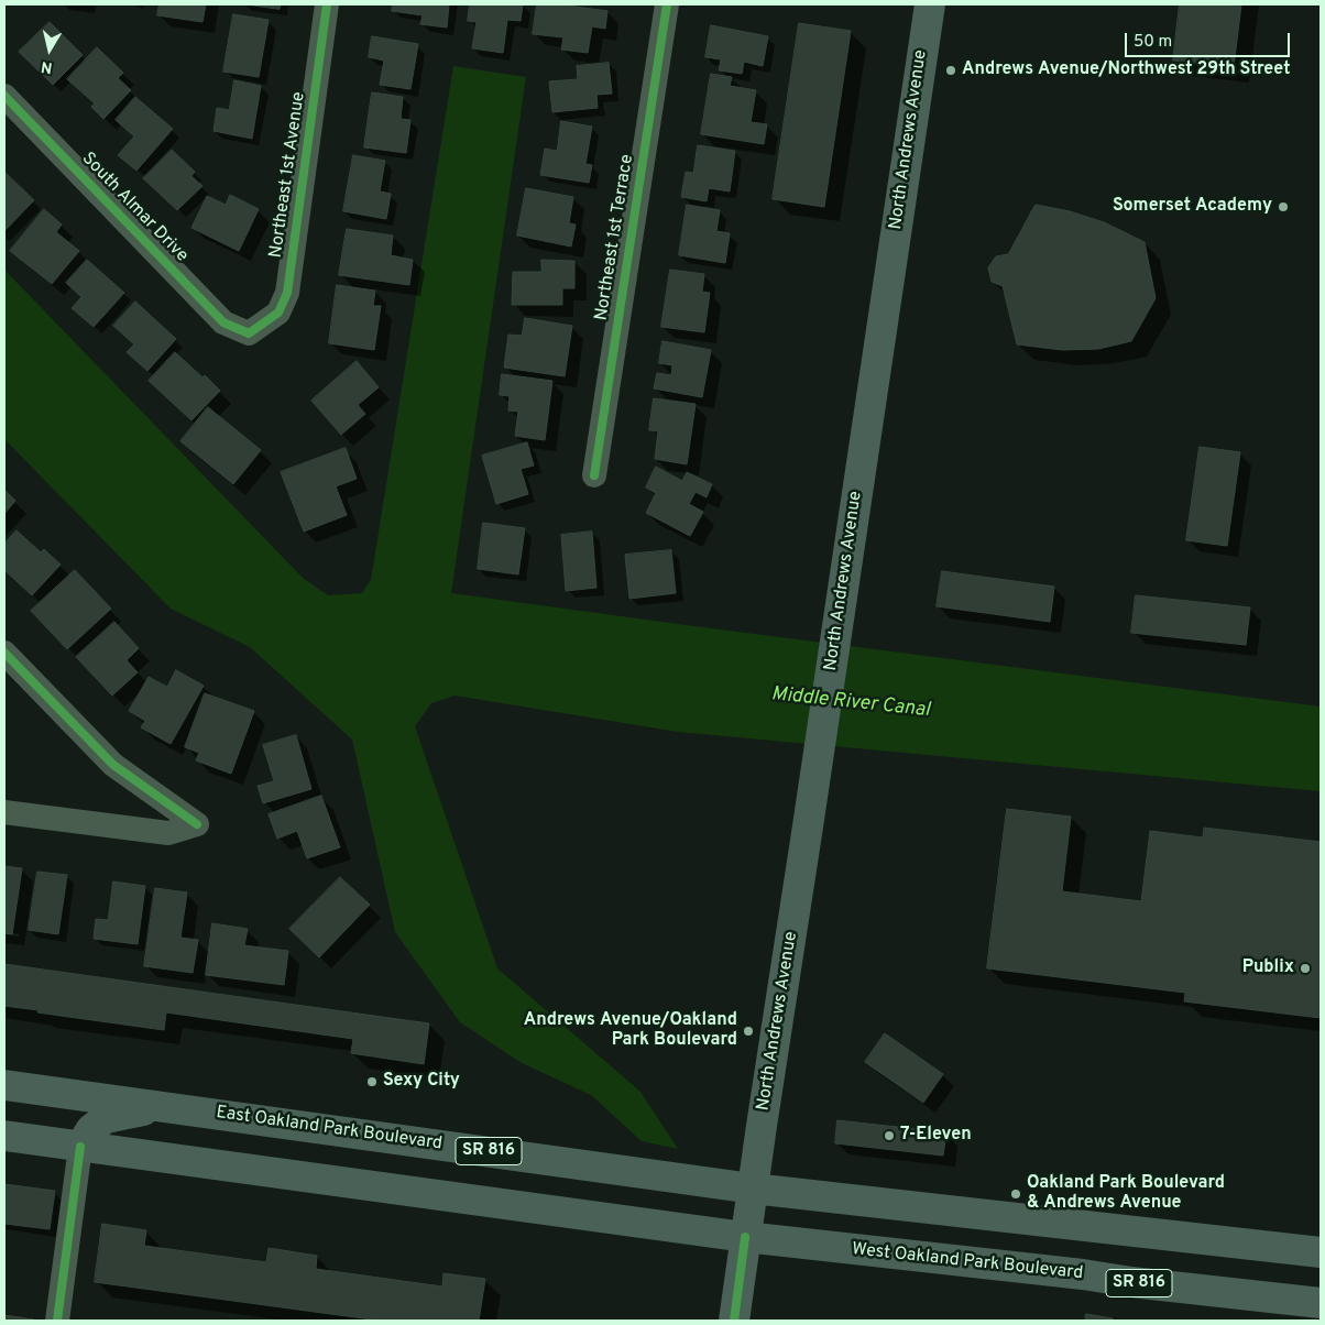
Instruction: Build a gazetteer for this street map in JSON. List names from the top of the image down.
{
  "streets": {
    "main road": [
      "North Andrews Avenue",
      "East Oakland Park Boulevard",
      "SR 816",
      "West Oakland Park Boulevard"
    ],
    "street": ["Northeast 1st Avenue", "South Almar Drive", "Northeast 1st Terrace"]
  },
  "crossings": [
    ["North Andrews Avenue", "East Oakland Park Boulevard"],
    ["North Andrews Avenue", "SR 816"],
    ["North Andrews Avenue", "West Oakland Park Boulevard"],
    ["Northeast 1st Avenue", "South Almar Drive"],
    ["East Oakland Park Boulevard", "SR 816"],
    ["SR 816", "West Oakland Park Boulevard"]
  ],
  "water": ["Middle River Canal"],
  "places": [
    "Andrews Avenue/Northwest 29th Street",
    "Somerset Academy",
    "Publix",
    "Andrews Avenue/Oakland Park Boulevard",
    "Sexy City",
    "7-Eleven",
    "Oakland Park Boulevard & Andrews Avenue"
  ],
  "scale_bar": "50 m",
  "north": "bottom"
}
